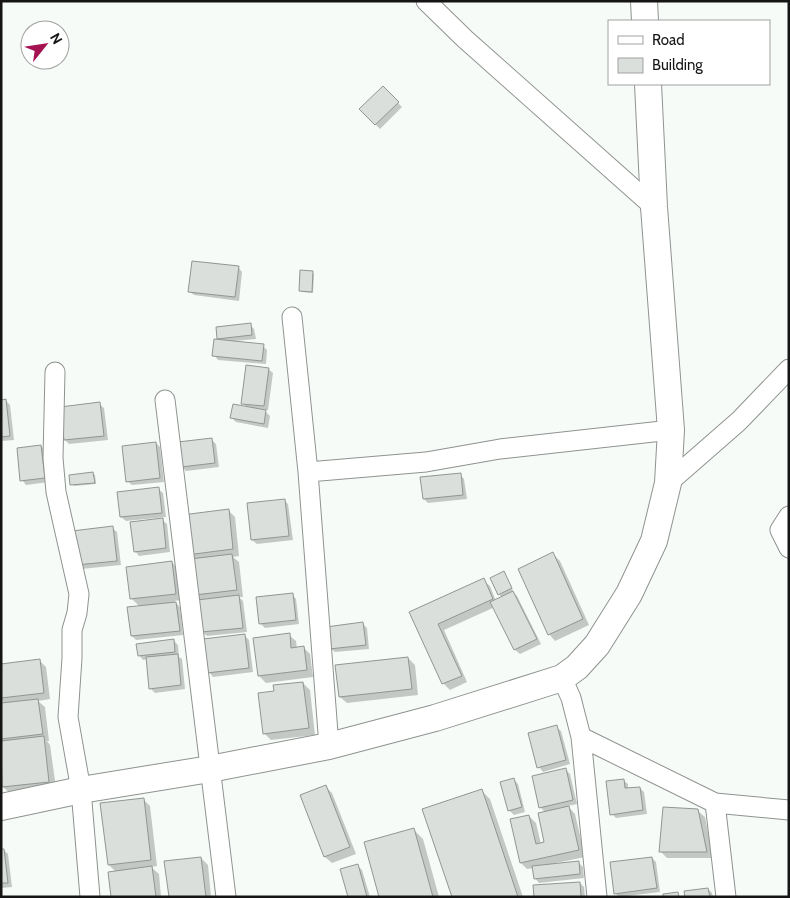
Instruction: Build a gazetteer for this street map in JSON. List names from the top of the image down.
{
  "legend": ["Road", "Building"],
  "north": "top right"
}
